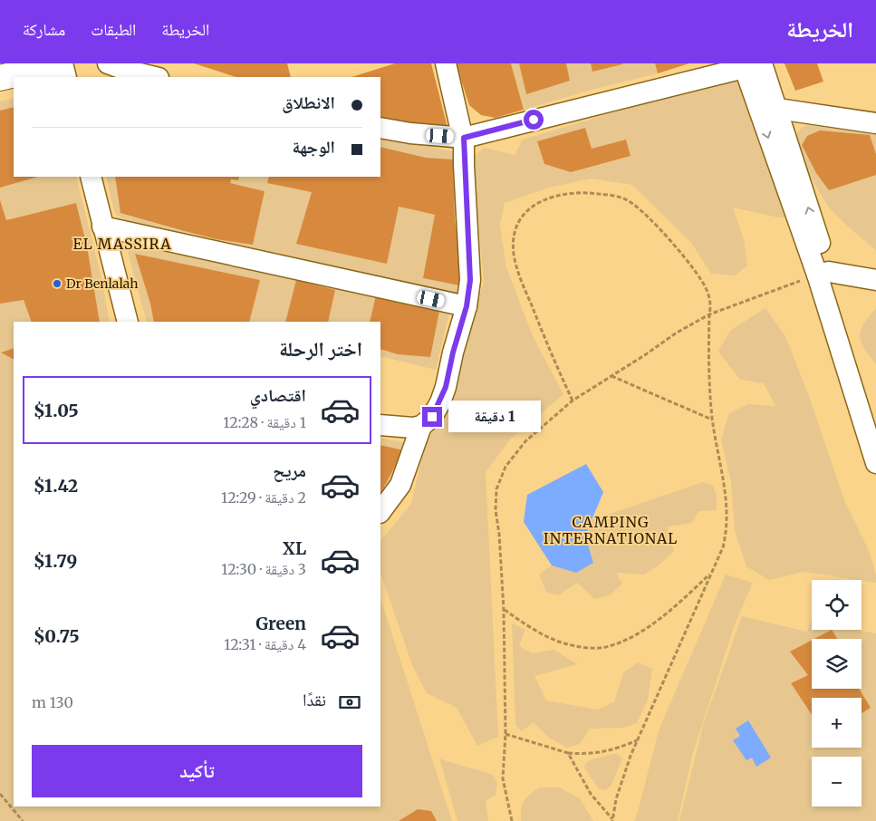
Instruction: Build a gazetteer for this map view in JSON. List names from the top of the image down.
{
  "districts": ["EL MASSIRA", "CAMPING INTERNATIONAL"],
  "places": ["Dr Benlalah"],
  "page": {
    "header": "الخريطة",
    "nav": ["الخريطة", "الطبقات", "مشاركة"],
    "banner": ["الانطلاق", "الوجهة"],
    "heading": "اختر الرحلة",
    "list": [
      {
        "name": "اقتصادي",
        "note": "1 دقيقة · 12:28",
        "value": "$1.05"
      },
      {
        "name": "مريح",
        "note": "2 دقيقة · 12:29",
        "value": "$1.42"
      },
      {
        "name": "XL",
        "note": "3 دقيقة · 12:30",
        "value": "$1.79"
      },
      {
        "name": "Green",
        "note": "4 دقيقة · 12:31",
        "value": "$0.75"
      }
    ],
    "bubble": "1 دقيقة",
    "map_buttons": ["+", "−"],
    "pay": ["نقدًا", "130 m"],
    "buttons": "تأكيد"
  }
}
